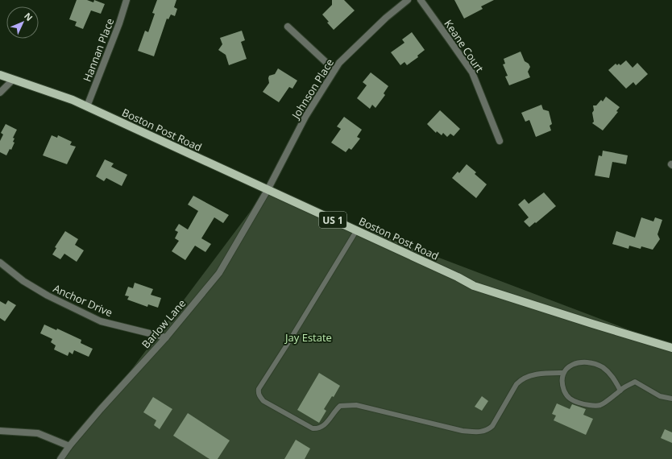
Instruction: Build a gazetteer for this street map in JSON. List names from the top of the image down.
{
  "streets": {
    "main road": ["Boston Post Road", "US 1"],
    "street": [
      "Keane Court",
      "Hannan Place",
      "Johnson Place",
      "Anchor Drive",
      "Barlow Lane"
    ]
  },
  "crossings": [
    ["Hannan Place", "Boston Post Road"],
    ["Johnson Place", "Boston Post Road"],
    ["Johnson Place", "Barlow Lane"],
    ["Boston Post Road", "Barlow Lane"],
    ["Anchor Drive", "Barlow Lane"]
  ],
  "parks": ["Jay Estate"],
  "north": "top right"
}
